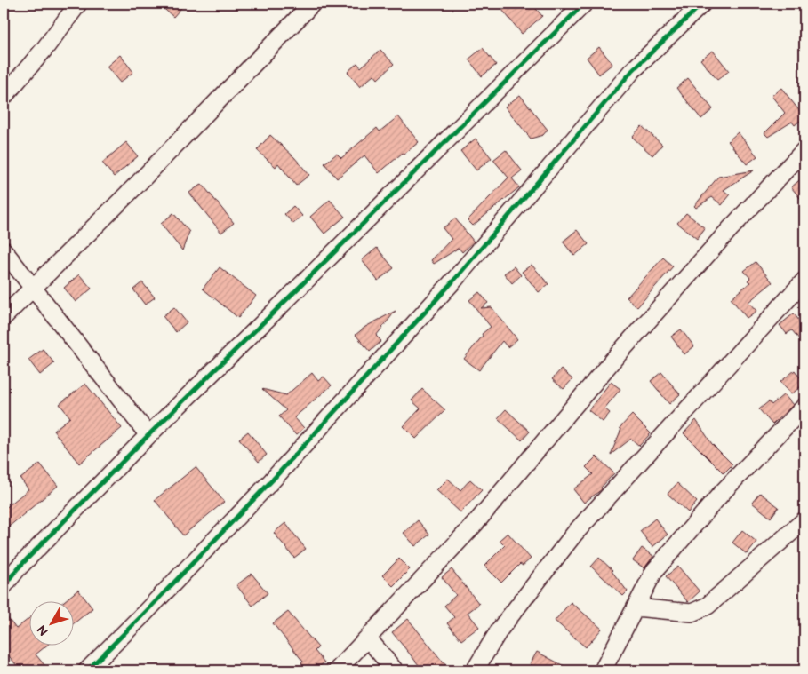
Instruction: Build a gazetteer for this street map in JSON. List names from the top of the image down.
{
  "north": "bottom left"
}
